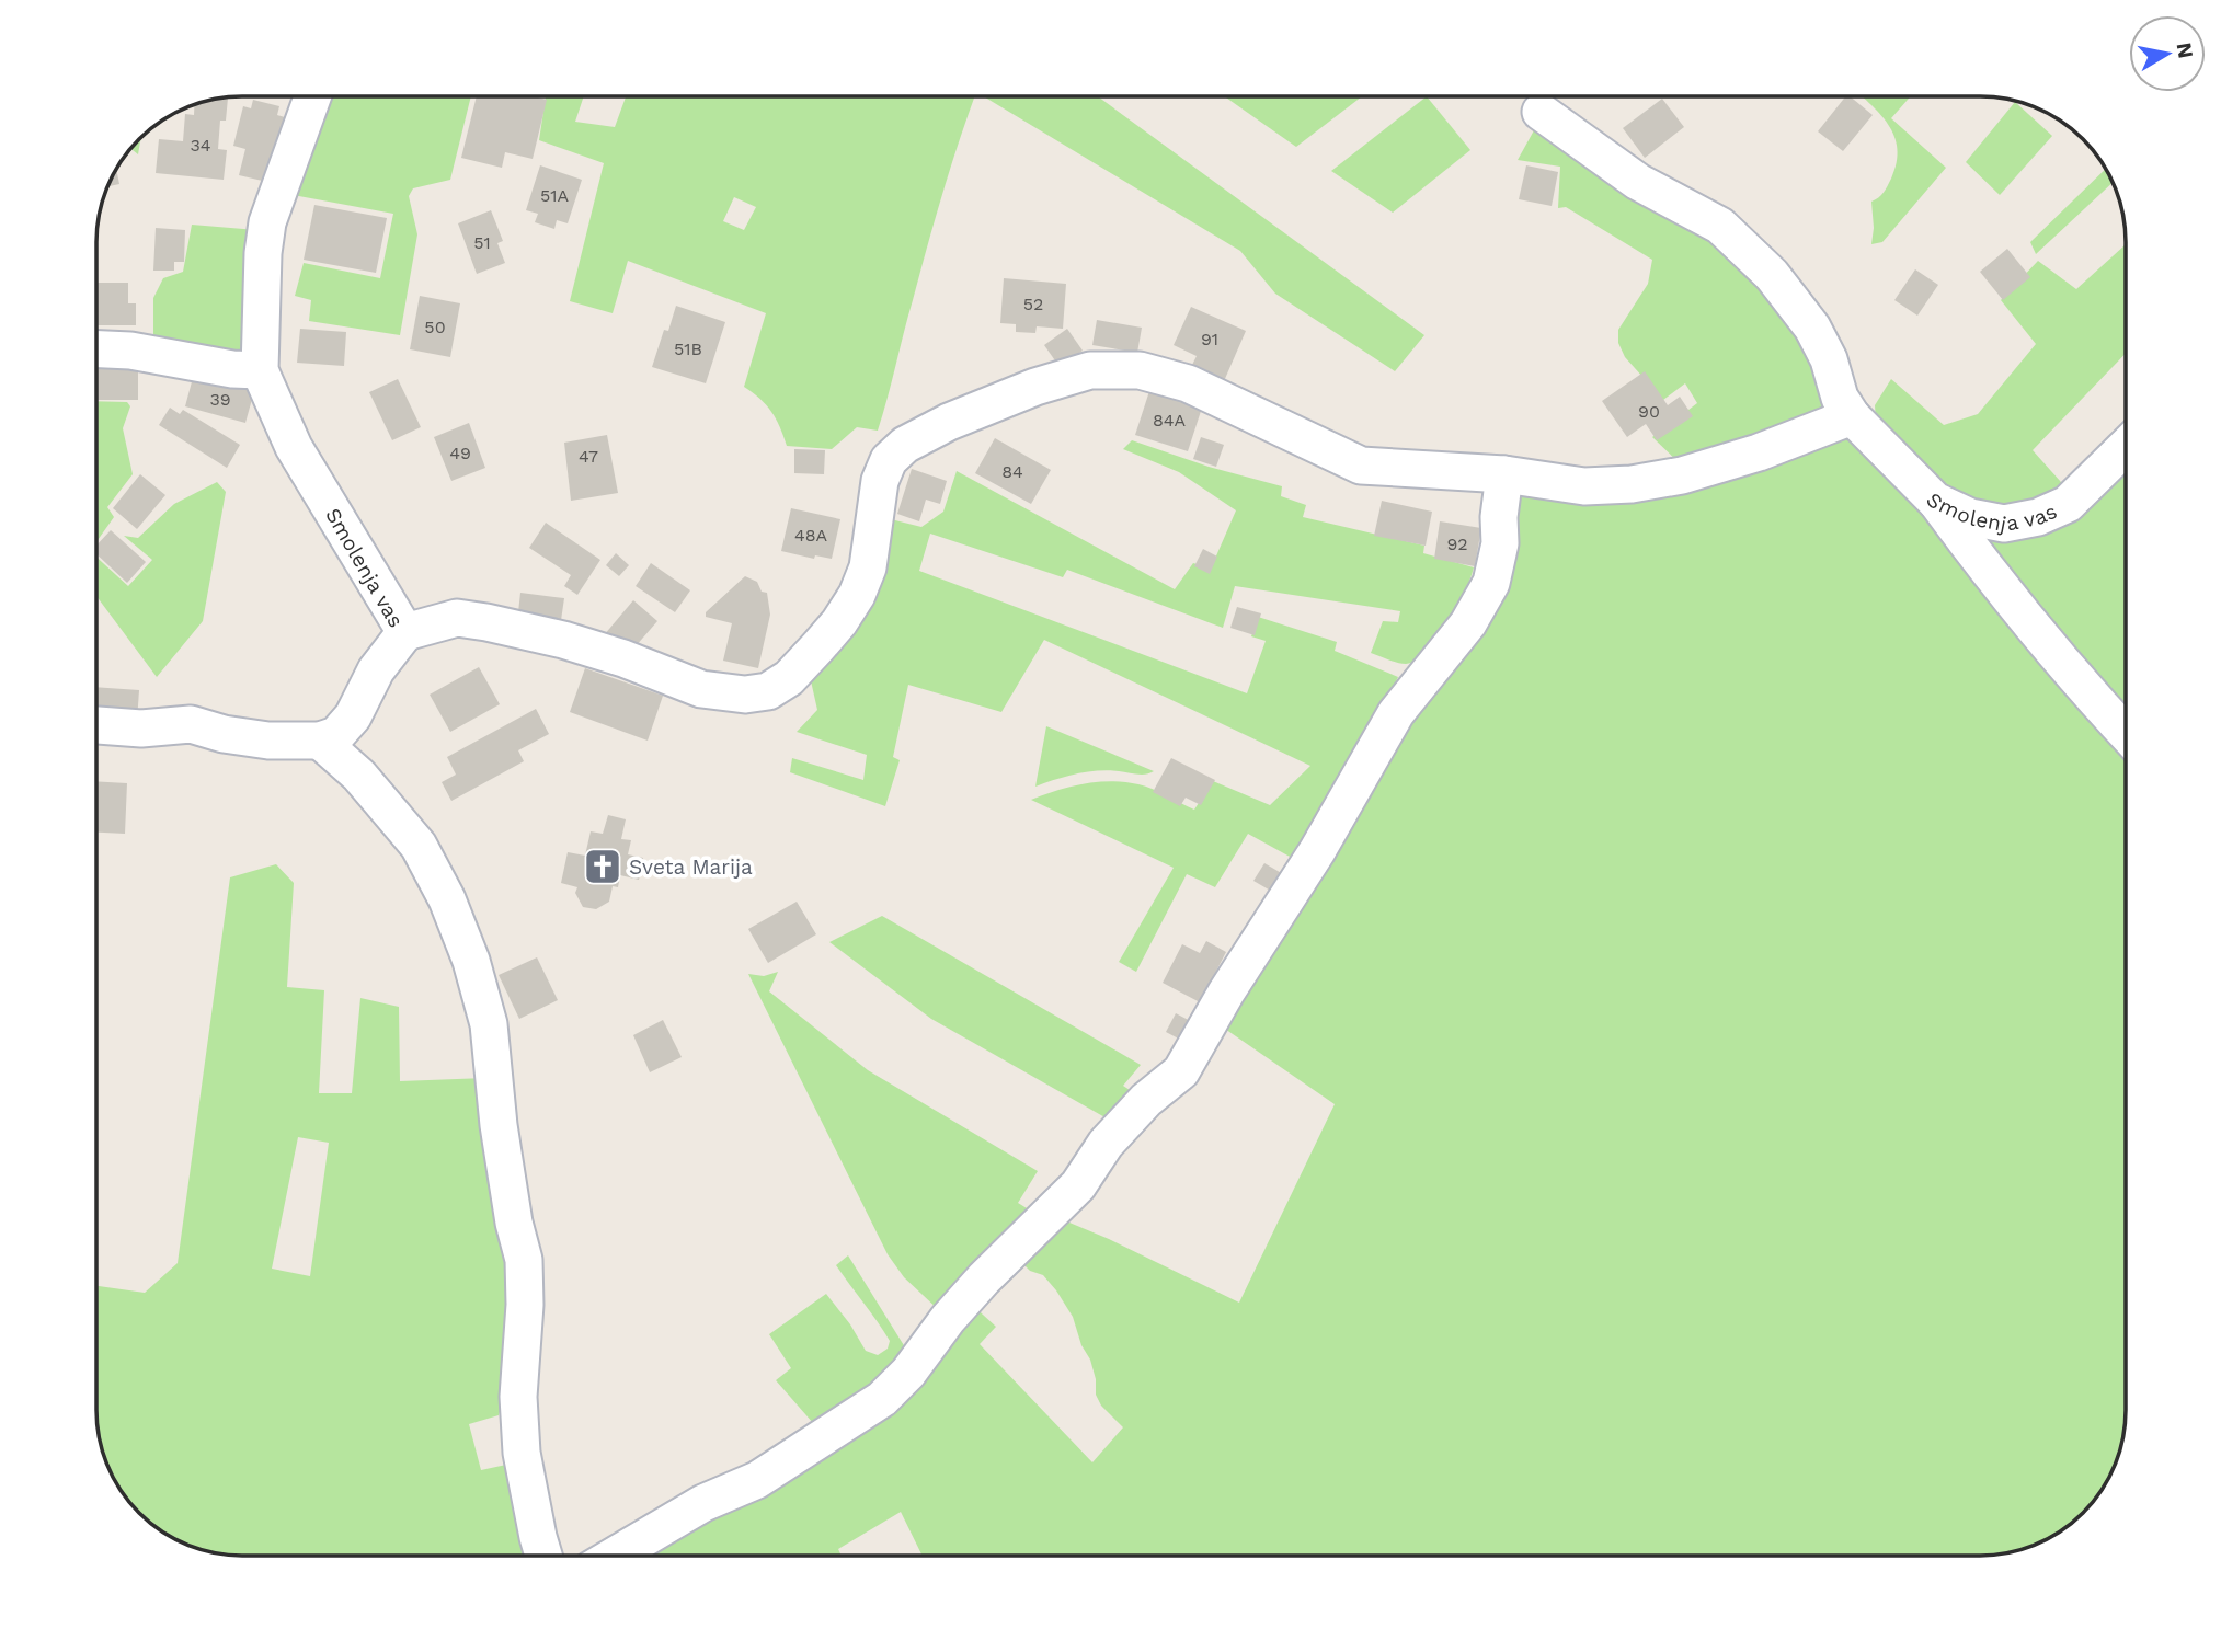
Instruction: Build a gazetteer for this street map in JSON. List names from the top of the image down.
{
  "streets": {
    "street": ["Smolenja vas"]
  },
  "places": {
    "church": ["Sveta Marija"]
  },
  "house_numbers": [
    "34",
    "51A",
    "51",
    "52",
    "50",
    "91",
    "51B",
    "39",
    "90",
    "84A",
    "49",
    "47",
    "84",
    "48A",
    "92"
  ],
  "north": "right"
}
